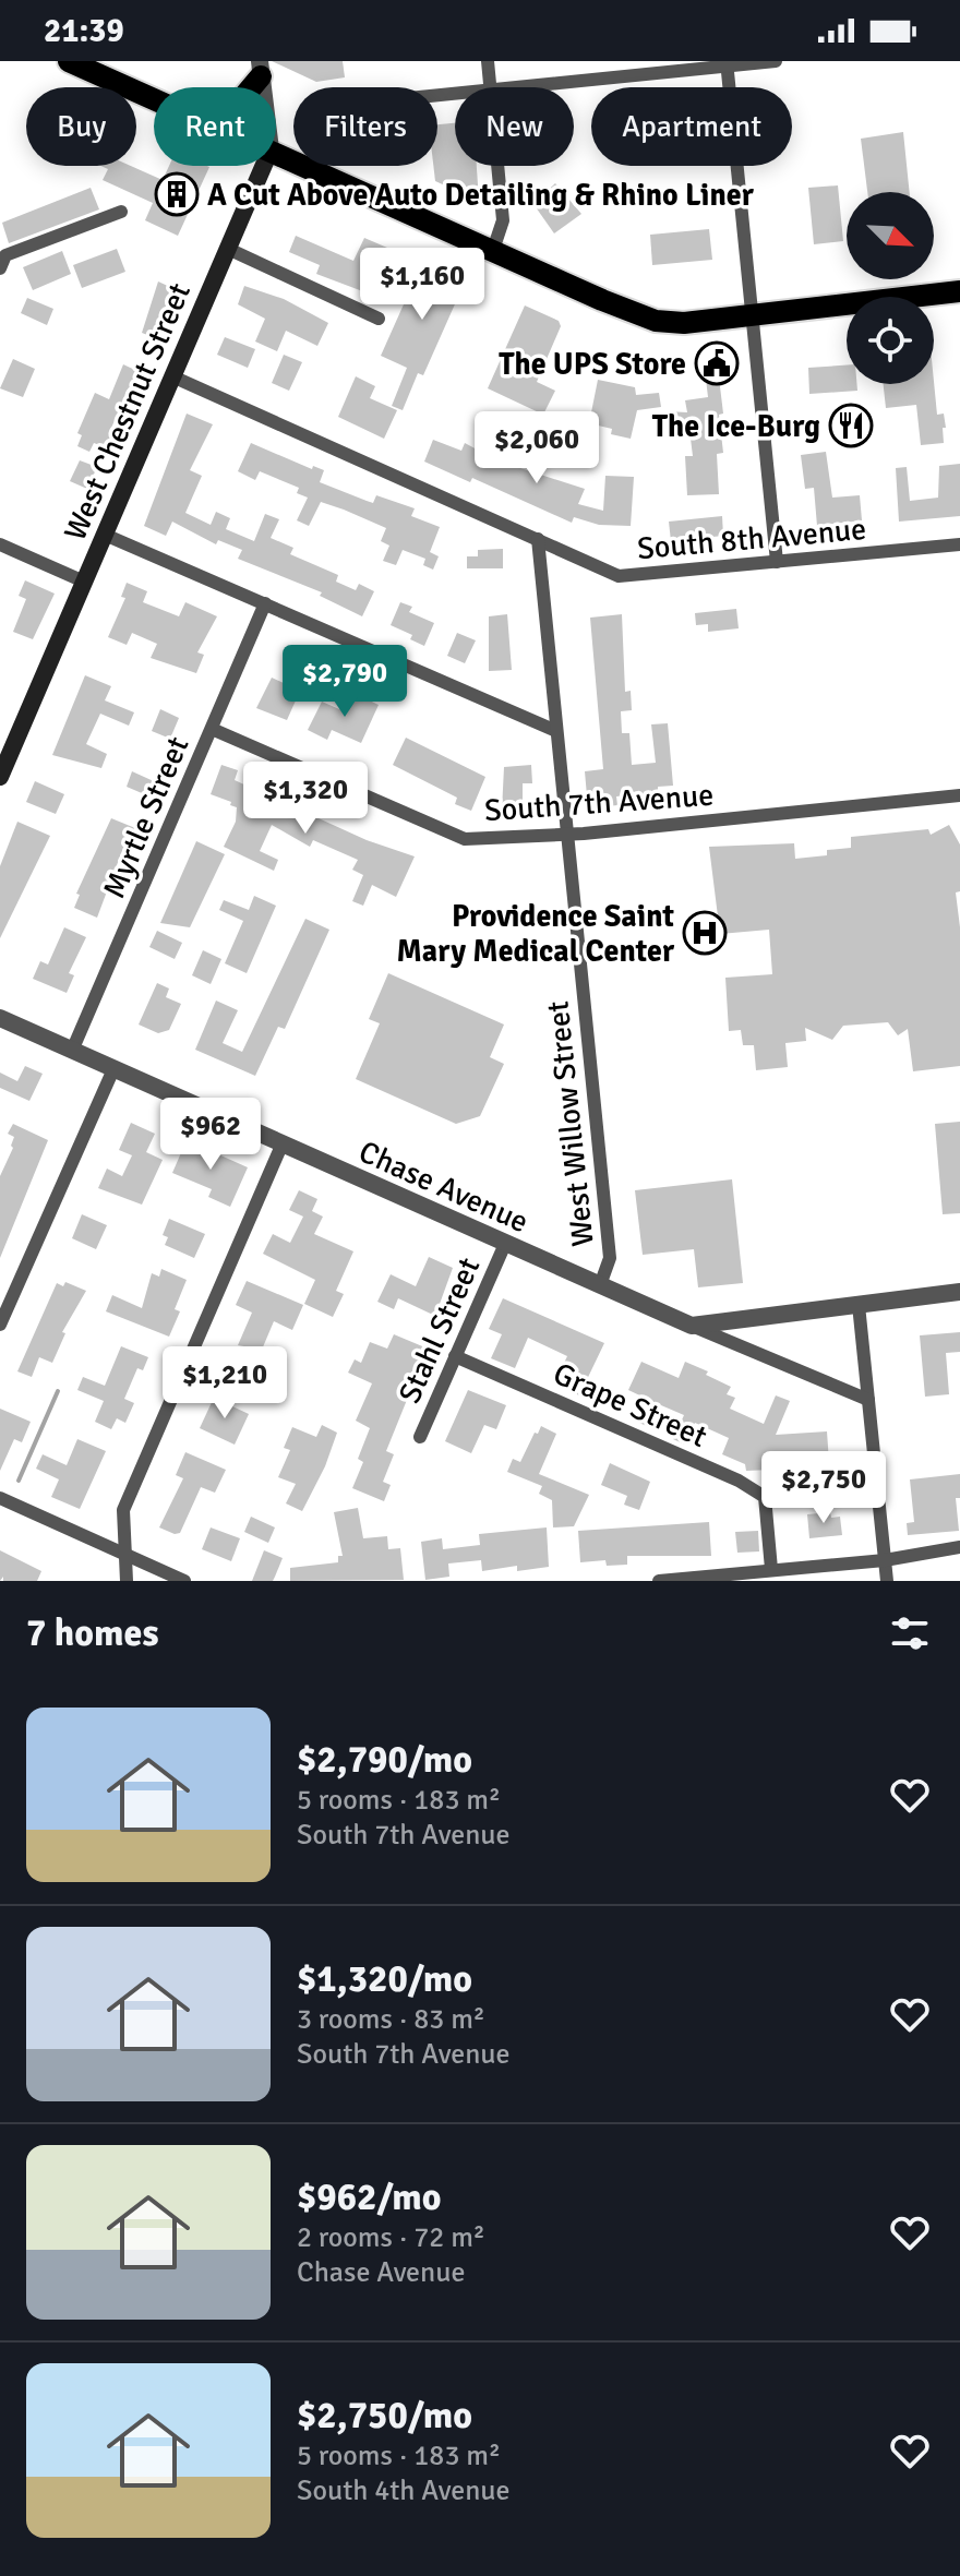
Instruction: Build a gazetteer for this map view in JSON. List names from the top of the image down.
{
  "streets": {
    "main road": ["West Chestnut Street"],
    "street": [
      "South 8th Avenue",
      "South 7th Avenue",
      "Myrtle Street",
      "West Willow Street",
      "Chase Avenue",
      "Stahl Street",
      "Grape Street"
    ]
  },
  "crossings": [
    ["West Chestnut Street", "South 8th Avenue"],
    ["South 8th Avenue", "West Willow Street"],
    ["South 7th Avenue", "Myrtle Street"],
    ["South 7th Avenue", "West Willow Street"],
    ["Myrtle Street", "Chase Avenue"],
    ["West Willow Street", "Chase Avenue"],
    ["Chase Avenue", "Stahl Street"],
    ["Stahl Street", "Grape Street"]
  ],
  "places": {
    "building": ["A Cut Above Auto Detailing & Rhino Liner"],
    "public building": ["The UPS Store"],
    "restaurant": ["The Ice-Burg"],
    "hospital": ["Providence Saint Mary Medical Center"]
  },
  "north": "bottom right",
  "page": {
    "status": "21:39",
    "chip": [
      "Buy",
      "Rent",
      "Filters",
      "New",
      "Apartment"
    ],
    "price": [
      "$1,160",
      "$2,060",
      "$2,790",
      "$1,320",
      "$962",
      "$1,210",
      "$2,750"
    ],
    "heading": "7 homes",
    "list": [
      {
        "name": "$2,790/mo",
        "note": "5 rooms · 183 m² · South 7th Avenue"
      },
      {
        "name": "$1,320/mo",
        "note": "3 rooms · 83 m² · South 7th Avenue"
      },
      {
        "name": "$962/mo",
        "note": "2 rooms · 72 m² · Chase Avenue"
      },
      {
        "name": "$2,750/mo",
        "note": "5 rooms · 183 m² · South 4th Avenue"
      }
    ]
  }
}
